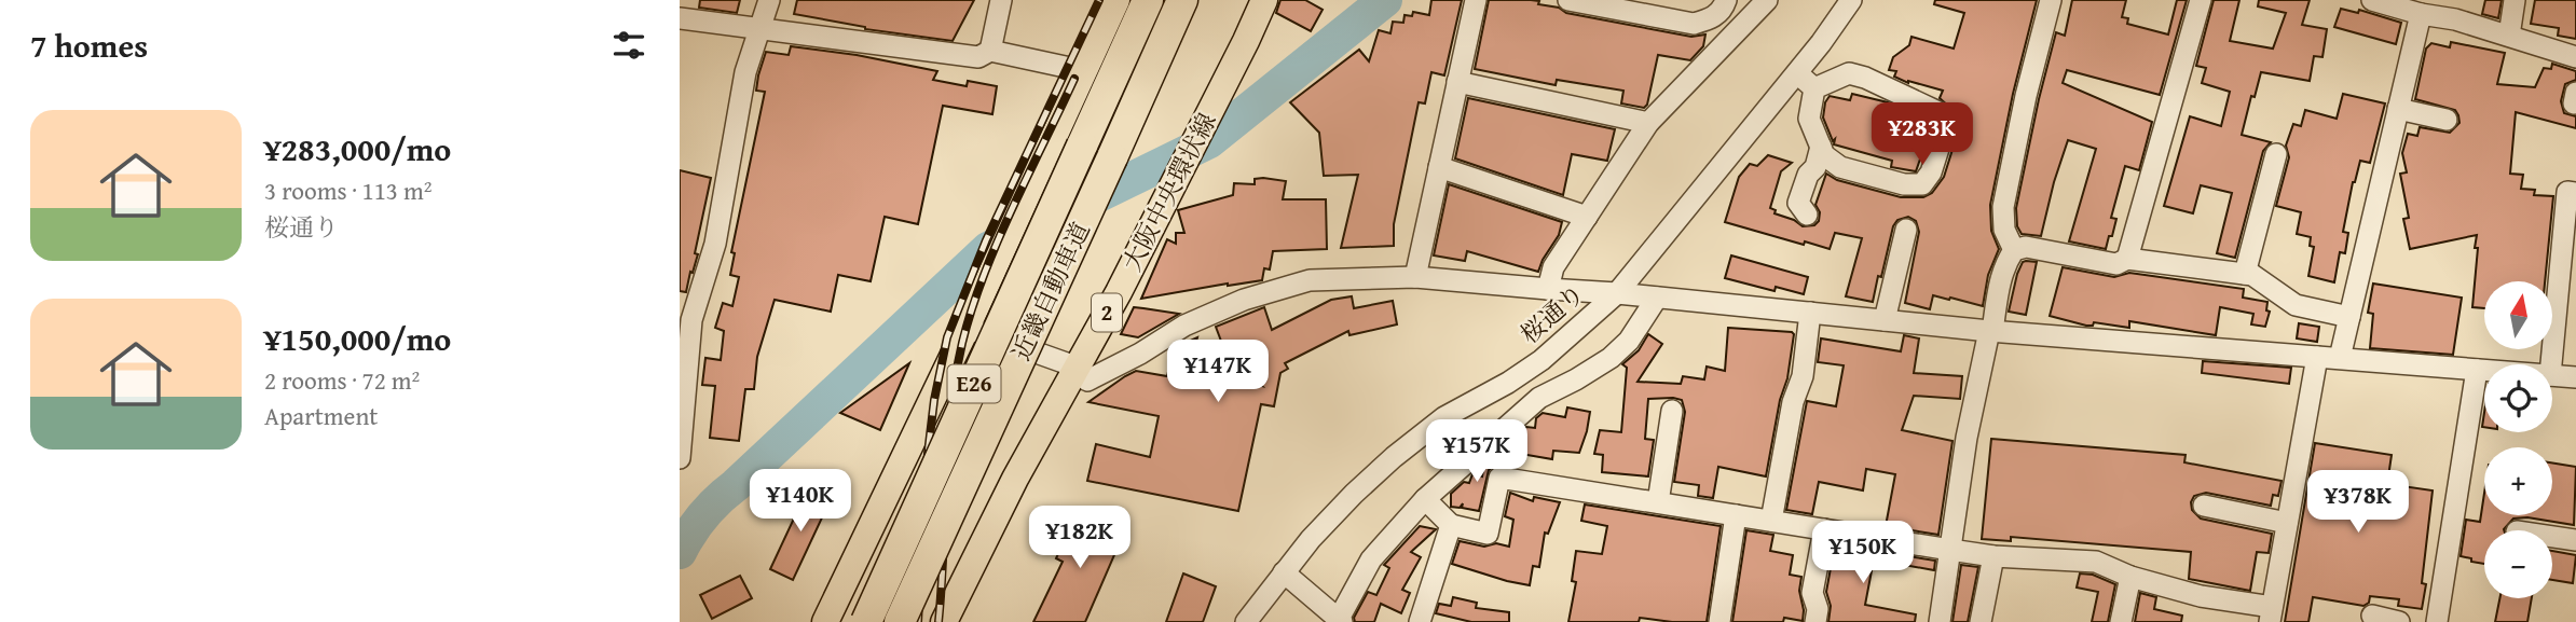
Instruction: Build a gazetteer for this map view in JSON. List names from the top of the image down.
{
  "streets": {
    "highway": ["近畿自動車道", "E26"],
    "main road": ["大阪中央環状線", "2"],
    "street": ["桜通り"]
  },
  "north": "top",
  "page": {
    "heading": "7 homes",
    "list": [
      {
        "name": "¥283,000/mo",
        "note": "3 rooms · 113 m² · 桜通り"
      },
      {
        "name": "¥150,000/mo",
        "note": "2 rooms · 72 m² · Apartment"
      }
    ],
    "price": [
      "¥283K",
      "¥147K",
      "¥157K",
      "¥140K",
      "¥378K",
      "¥182K",
      "¥150K"
    ],
    "map_buttons": ["+", "−"]
  }
}
